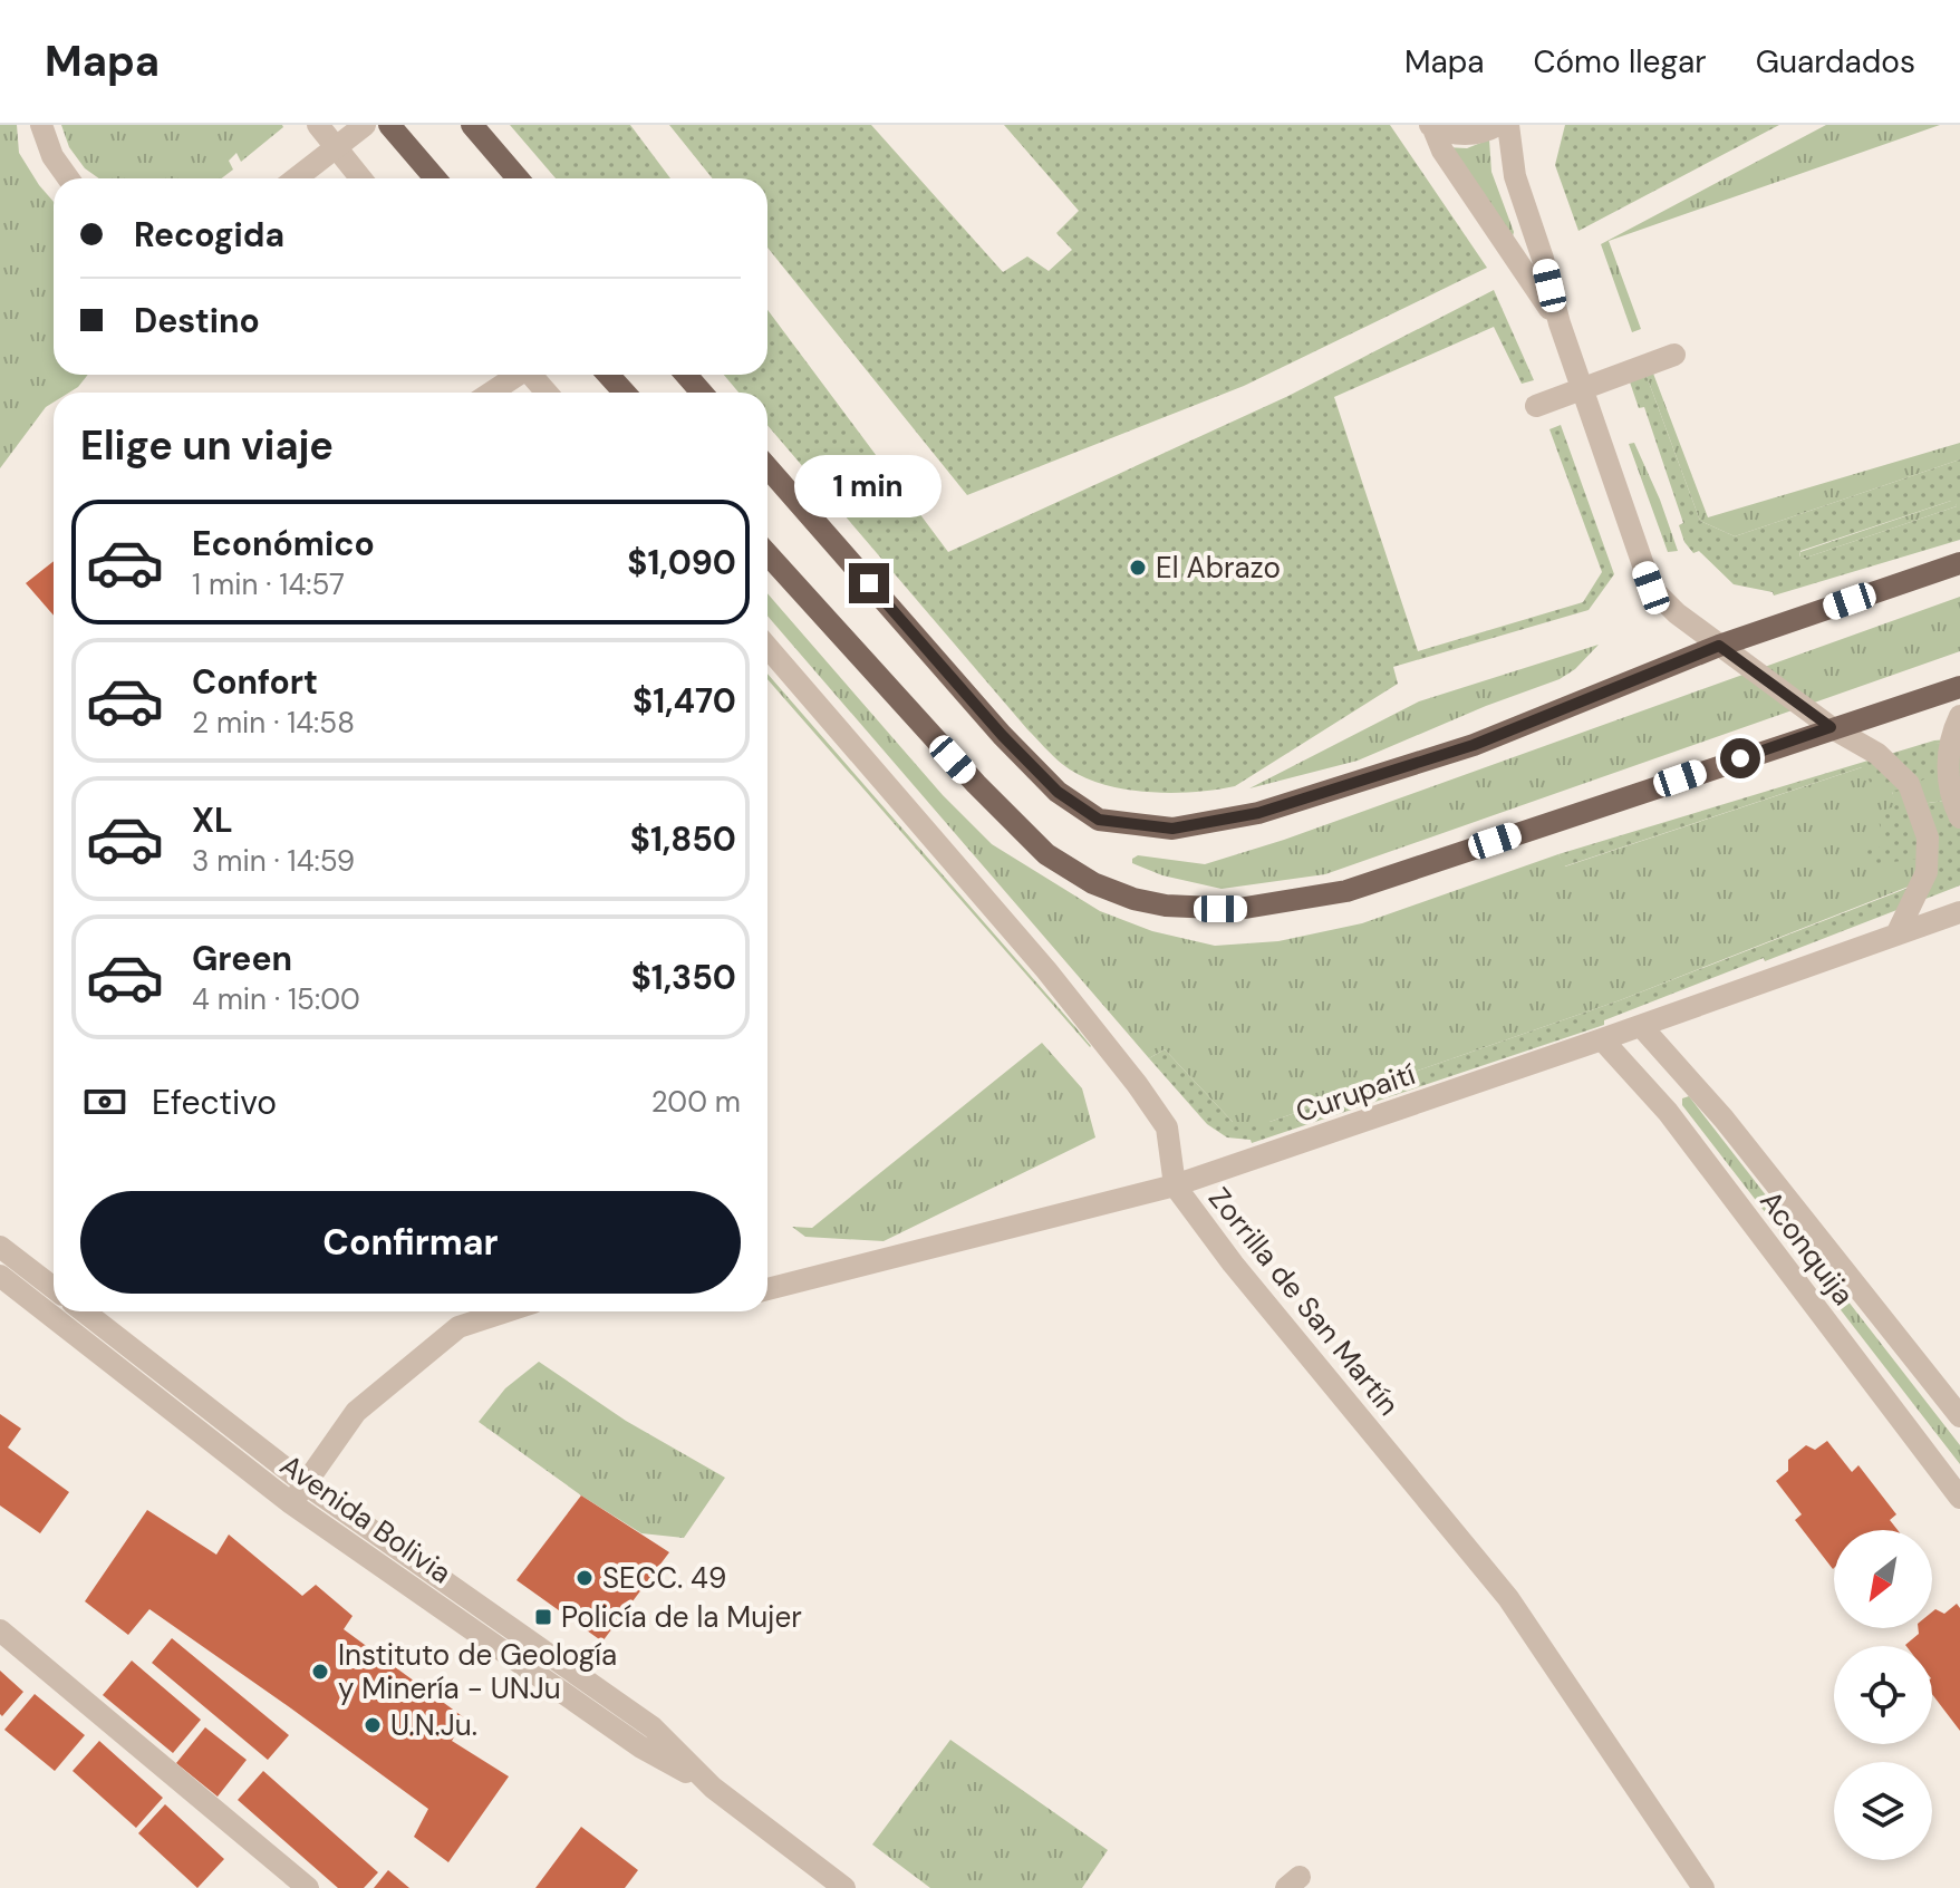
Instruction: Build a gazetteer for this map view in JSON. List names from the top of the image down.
{
  "streets": {
    "street": [
      "Curupaití",
      "Aconquija",
      "Zorrilla de San Martín",
      "Avenida Bolivia"
    ]
  },
  "crossings": [
    ["Curupaití", "Aconquija"],
    ["Curupaití", "Zorrilla de San Martín"]
  ],
  "places": {
    "other": [
      "El Abrazo",
      "SECC. 49",
      "Instituto de Geología y Minería - UNJu",
      "U.N.Ju."
    ],
    "transit": ["Policía de la Mujer"]
  },
  "north": "bottom left",
  "page": {
    "header": "Mapa",
    "nav": ["Mapa", "Cómo llegar", "Guardados"],
    "banner": ["Recogida", "Destino"],
    "heading": "Elige un viaje",
    "bubble": "1 min",
    "list": [
      {
        "name": "Económico",
        "note": "1 min · 14:57",
        "value": "$1,090"
      },
      {
        "name": "Confort",
        "note": "2 min · 14:58",
        "value": "$1,470"
      },
      {
        "name": "XL",
        "note": "3 min · 14:59",
        "value": "$1,850"
      },
      {
        "name": "Green",
        "note": "4 min · 15:00",
        "value": "$1,350"
      }
    ],
    "pay": ["Efectivo", "200 m"],
    "buttons": "Confirmar"
  }
}
